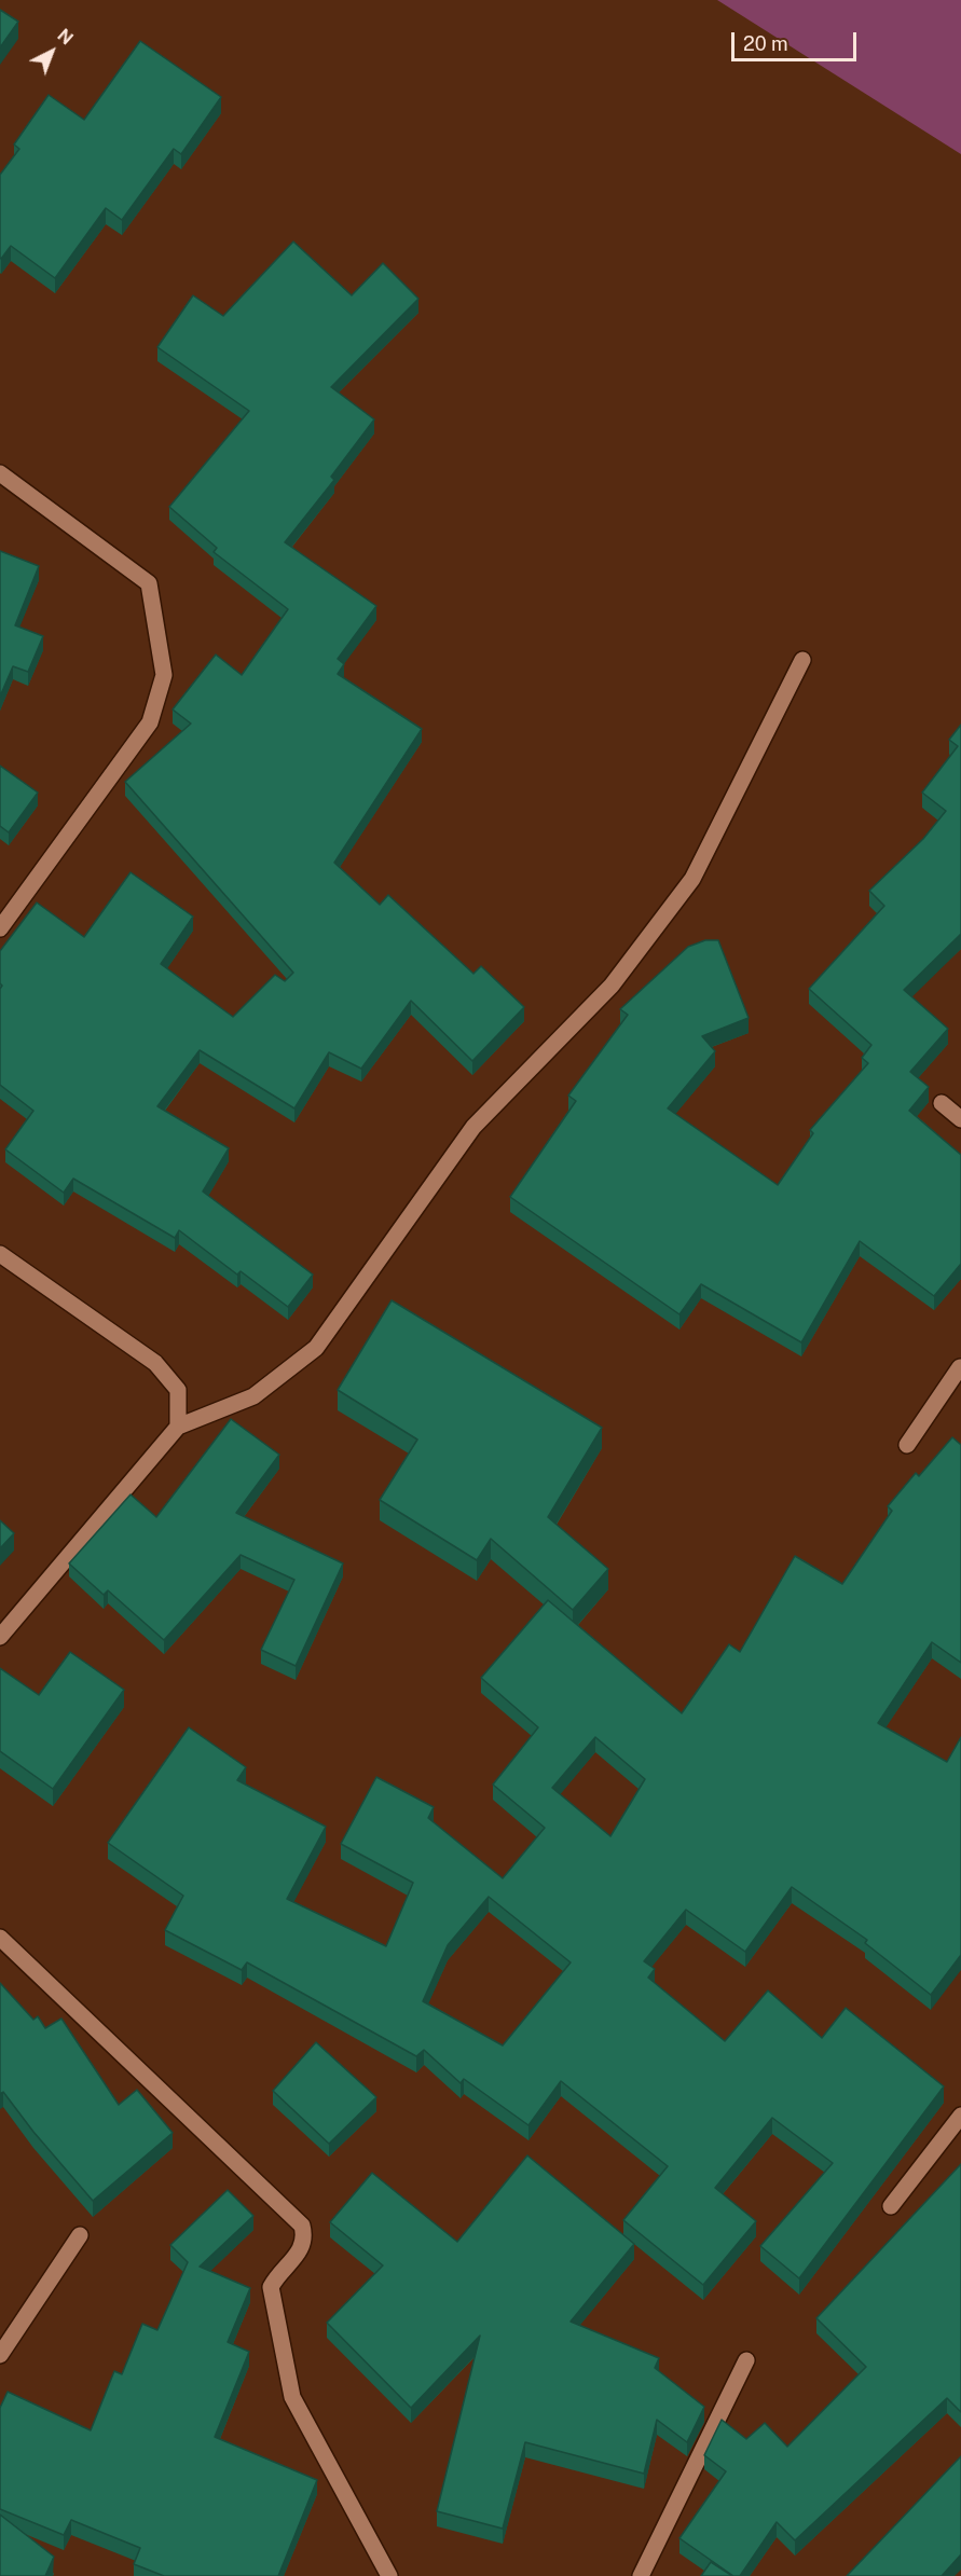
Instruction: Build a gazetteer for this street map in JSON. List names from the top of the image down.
{
  "scale_bar": "20 m",
  "north": "top right"
}
